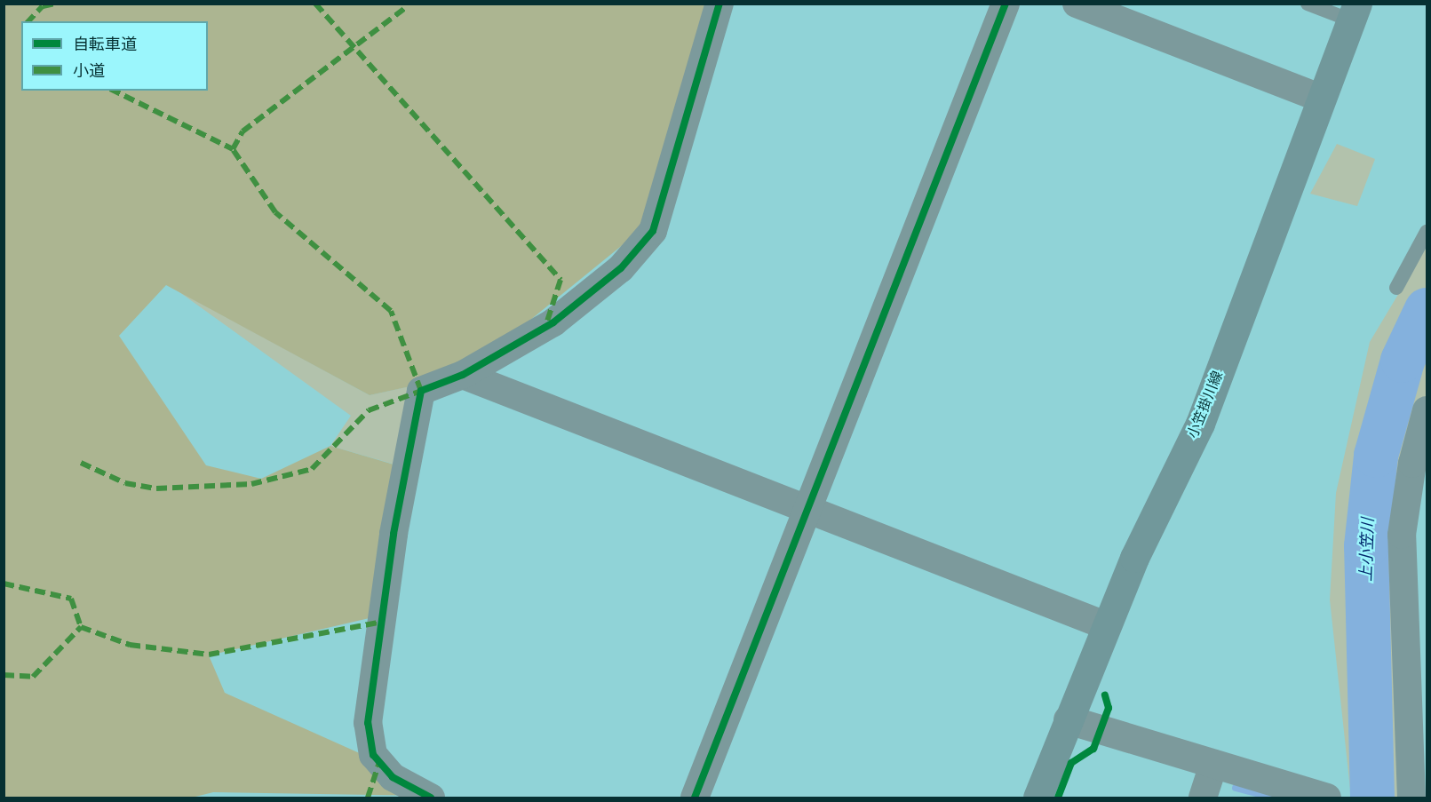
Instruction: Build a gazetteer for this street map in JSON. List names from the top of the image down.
{
  "streets": {
    "main road": ["小笠掛川線"]
  },
  "water": ["上小笠川"],
  "legend": ["自転車道", "小道"]
}
